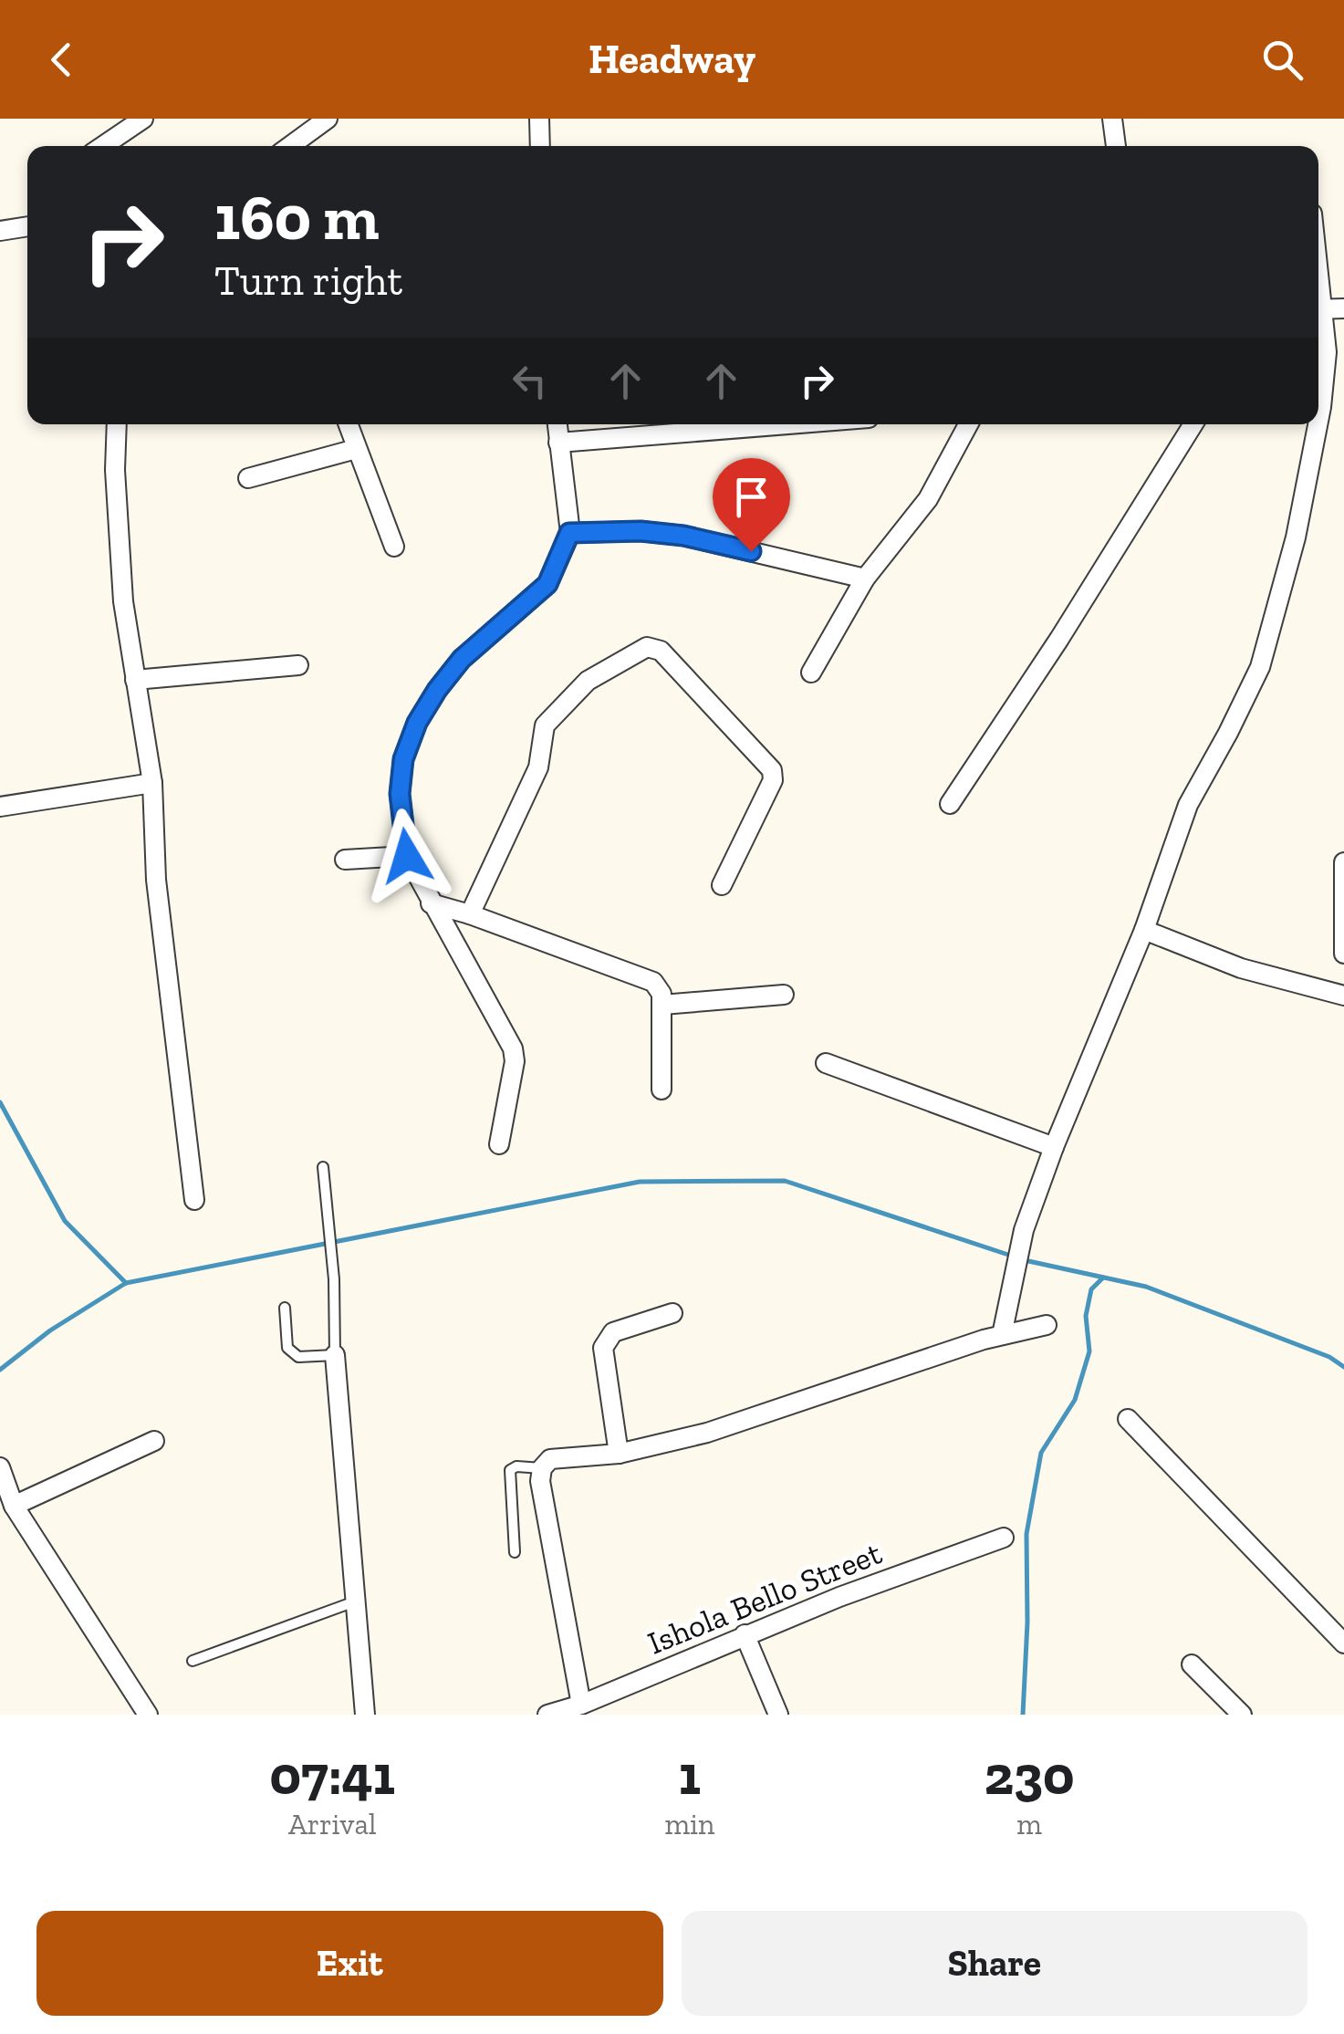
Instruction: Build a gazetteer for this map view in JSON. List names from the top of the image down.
{
  "streets": {
    "street": ["Ishola Bello Street"]
  },
  "page": {
    "header": "Headway",
    "turn": ["160 m", "Turn right"],
    "eta": [
      "07:41",
      "Arrival",
      "1",
      "min",
      "230",
      "m"
    ],
    "buttons": ["Exit", "Share"]
  }
}
